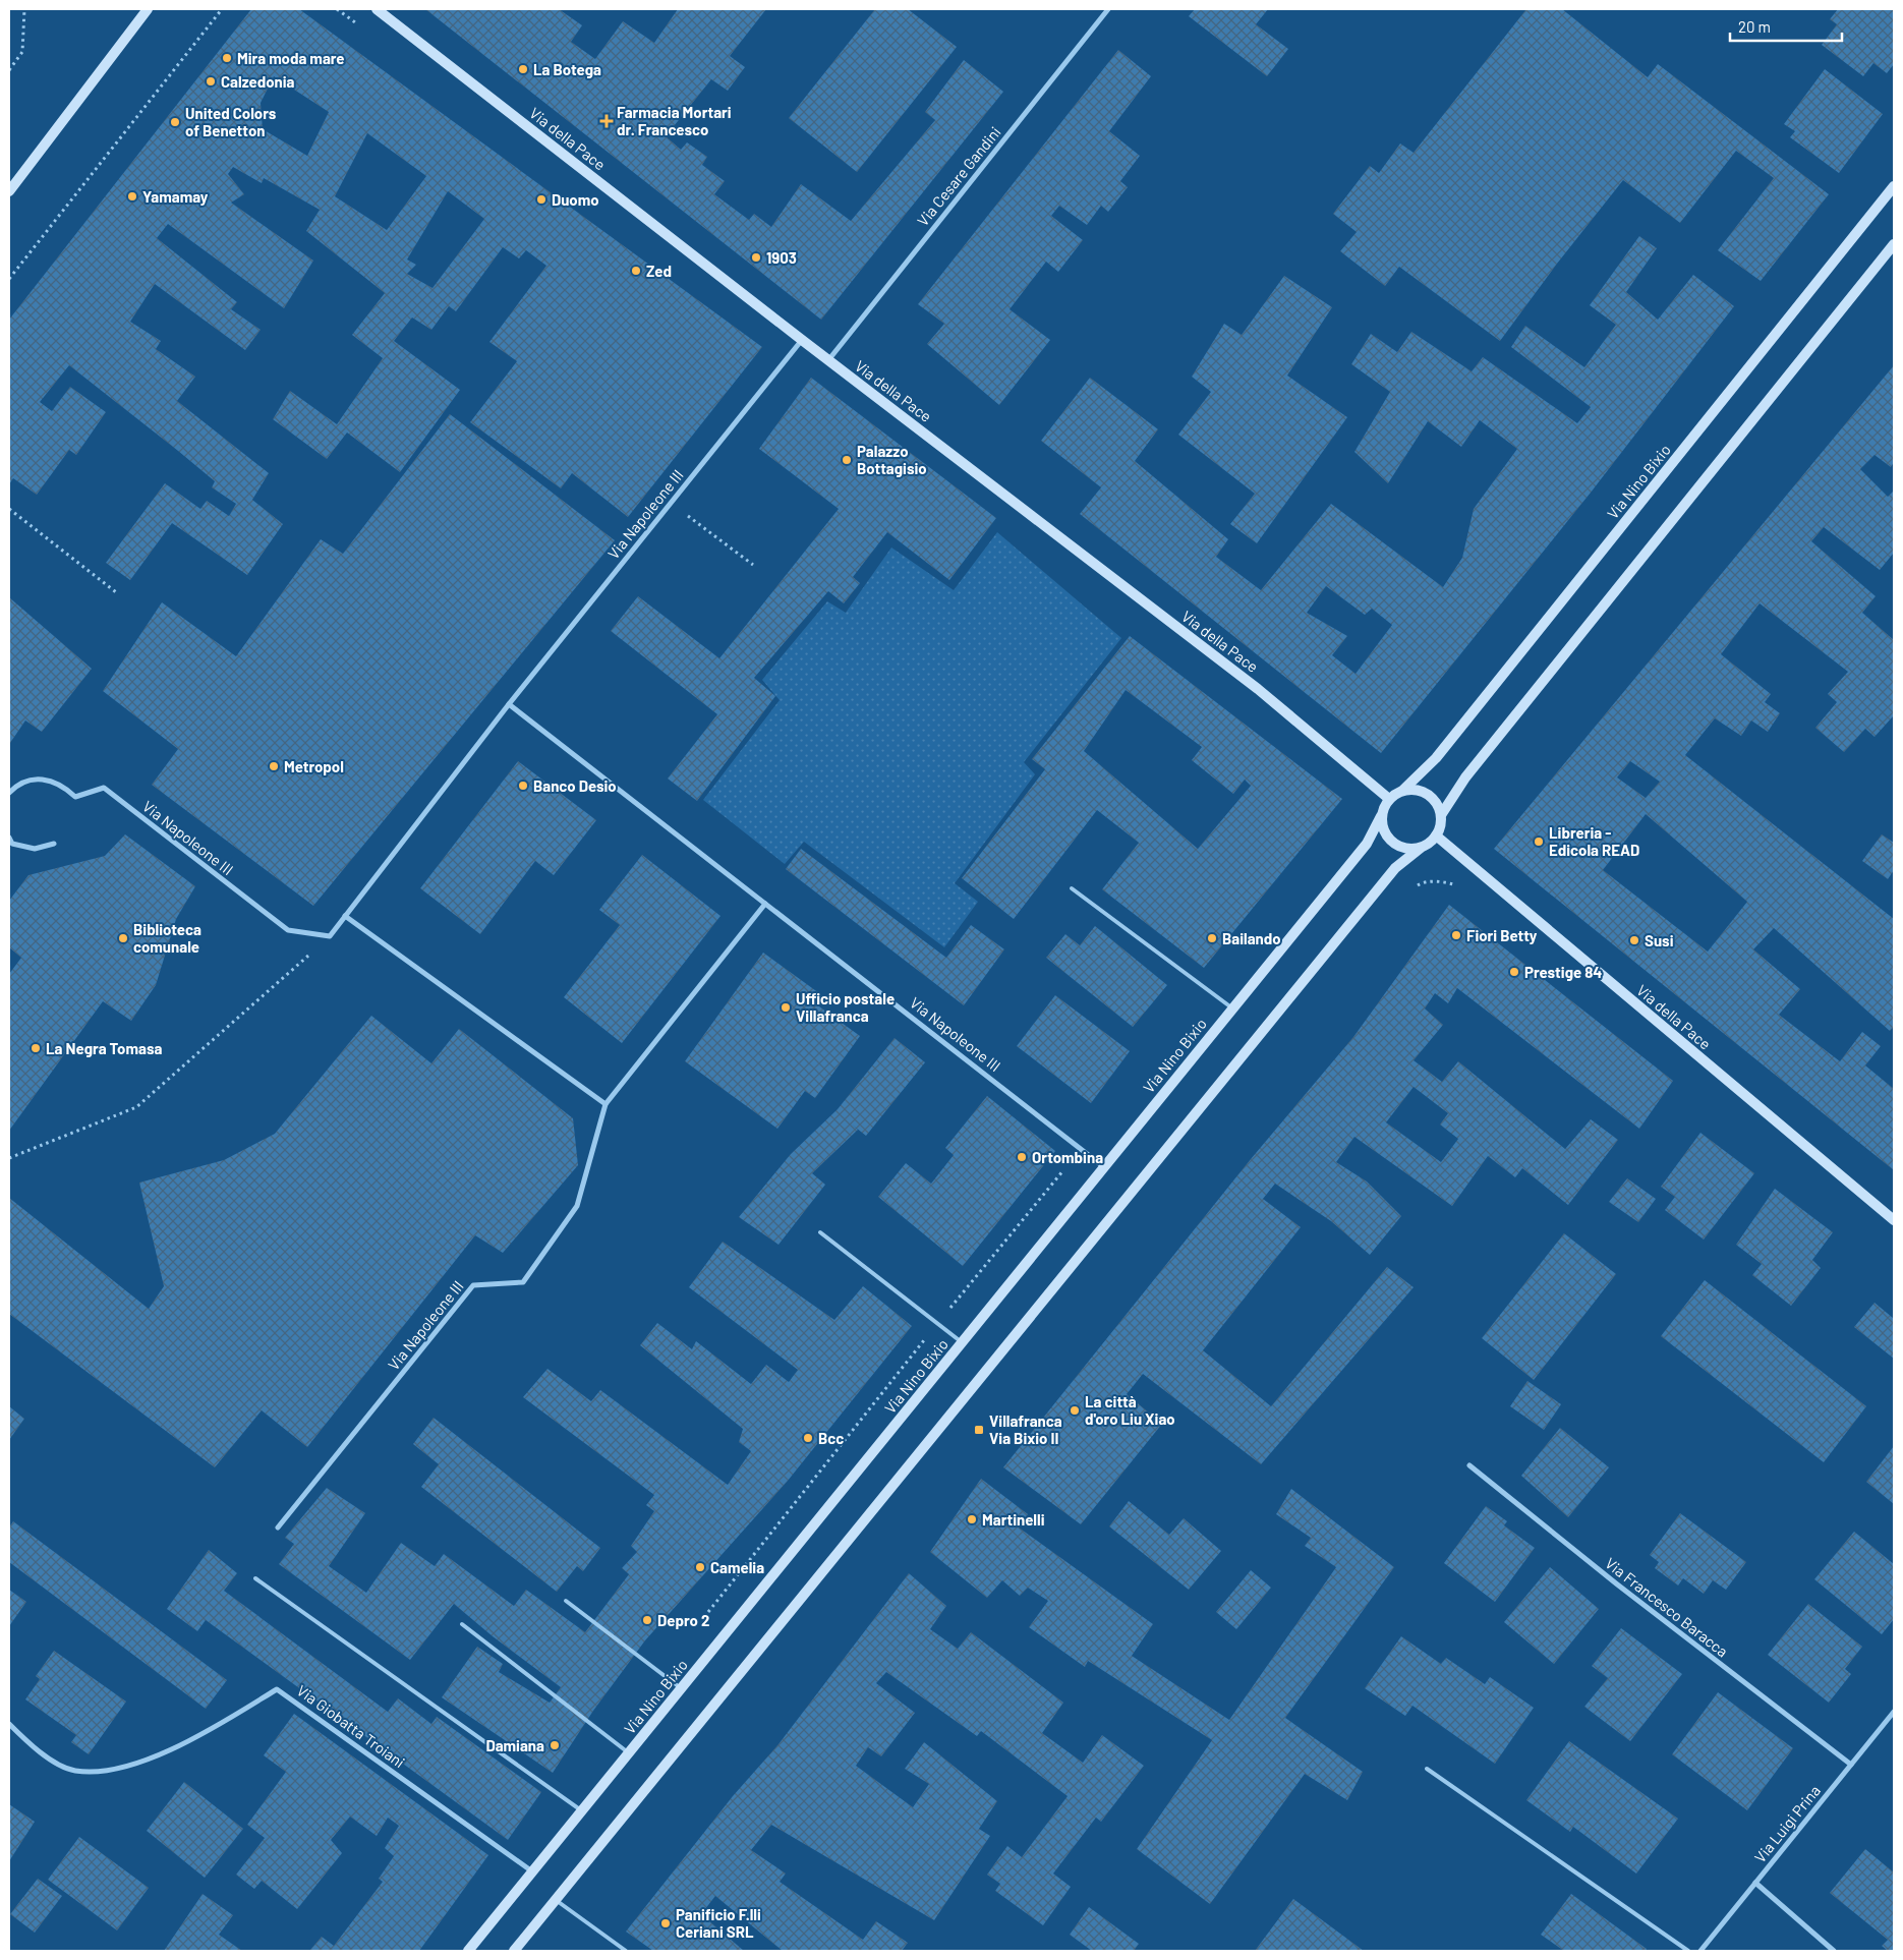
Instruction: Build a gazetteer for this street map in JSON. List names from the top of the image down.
{
  "streets": {
    "street": [
      "Via della Pace",
      "Via Cesare Gandini",
      "Via Nino Bixio",
      "Via Napoleone III",
      "Via Francesco Baracca",
      "Via Giobatta Troiani",
      "Via Luigi Prina"
    ]
  },
  "crossings": [
    ["Via della Pace", "Via Cesare Gandini"],
    ["Via della Pace", "Via Nino Bixio"],
    ["Via della Pace", "Via Napoleone III"],
    ["Via Nino Bixio", "Via Napoleone III"],
    ["Via Nino Bixio", "Via Giobatta Troiani"],
    ["Via Francesco Baracca", "Via Luigi Prina"]
  ],
  "places": {
    "other": [
      "Mira moda mare",
      "La Botega",
      "Calzedonia",
      "United Colors of Benetton",
      "Yamamay",
      "Duomo",
      "1903",
      "Zed",
      "Palazzo Bottagisio",
      "Metropol",
      "Banco Desio",
      "Libreria - Edicola READ",
      "Fiori Betty",
      "Biblioteca comunale",
      "Bailando",
      "Susi",
      "Prestige 84",
      "Ufficio postale Villafranca",
      "La Negra Tomasa",
      "Ortombina",
      "La città d'oro Liu Xiao",
      "Bcc",
      "Martinelli",
      "Camelia",
      "Depro 2",
      "Damiana",
      "Panificio F.lli Ceriani SRL"
    ],
    "health": ["Farmacia Mortari dr. Francesco"],
    "transit": ["Villafranca Via Bixio II"]
  },
  "scale_bar": "20 m"
}
